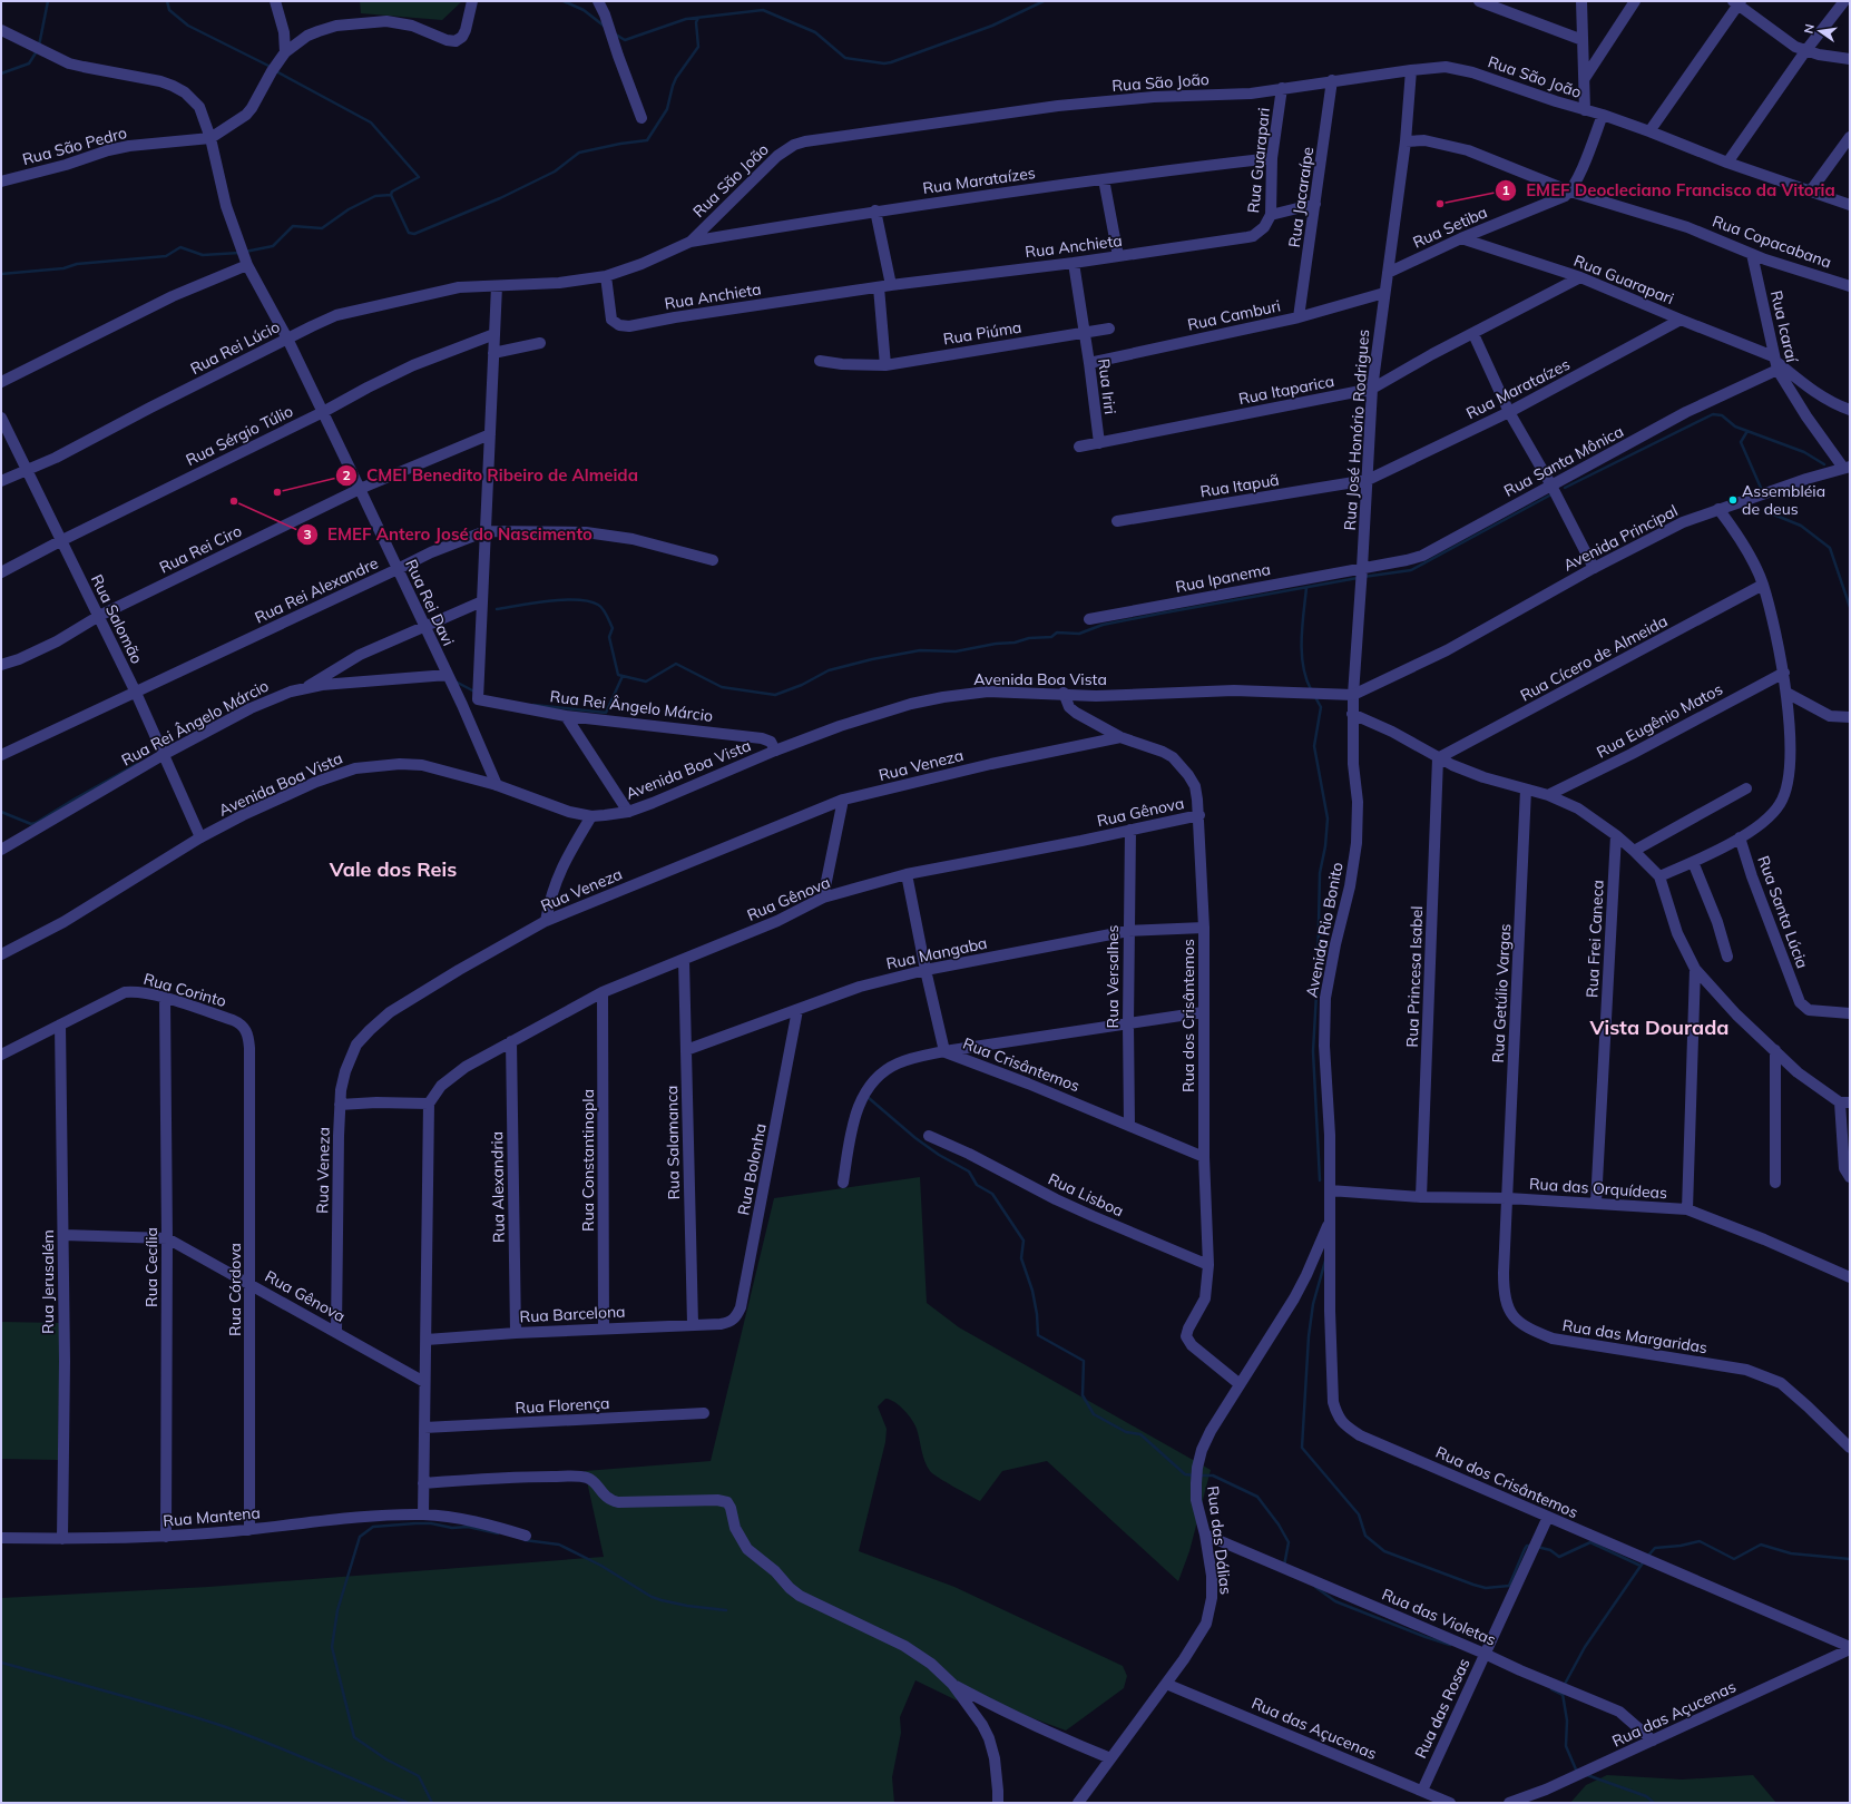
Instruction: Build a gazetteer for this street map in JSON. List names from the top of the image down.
{
  "streets": {
    "street": [
      "Rua São João",
      "Rua São Pedro",
      "Rua Guarapari",
      "Rua Marataízes",
      "Rua Jacaraípe",
      "Rua Setiba",
      "Rua Copacabana",
      "Rua Anchieta",
      "Rua Camburi",
      "Rua Icaraí",
      "Rua Piúma",
      "Rua Rei Lúcio",
      "Rua Iriri",
      "Rua Itaparica",
      "Rua José Honório Rodrigues",
      "Rua Sérgio Túlio",
      "Rua Santa Mônica",
      "Rua Itapuã",
      "Avenida Principal",
      "Rua Rei Ciro",
      "Rua Ipanema",
      "Rua Rei Alexandre",
      "Rua Rei Davi",
      "Rua Salomão",
      "Rua Cícero de Almeida",
      "Avenida Boa Vista",
      "Rua Rei Ângelo Márcio",
      "Rua Eugênio Matos",
      "Rua Veneza",
      "Rua Gênova",
      "Rua Santa Lúcia",
      "Avenida Rio Bonito",
      "Rua Frei Caneca",
      "Rua Mangaba",
      "Rua Versalhes",
      "Rua Princesa Isabel",
      "Rua Corinto",
      "Rua Getúlio Vargas",
      "Rua dos Crisântemos",
      "Rua Crisântemos",
      "Rua Salamanca",
      "Rua Constantinopla",
      "Rua Bolonha",
      "Rua Alexandria",
      "Rua das Orquídeas",
      "Rua Lisboa",
      "Rua Cecília",
      "Rua Jerusalém",
      "Rua Córdova",
      "Rua Barcelona",
      "Rua das Margaridas",
      "Rua Florença",
      "Rua Mantena",
      "Rua das Dálias",
      "Rua das Violetas",
      "Rua das Rosas",
      "Rua das Açucenas"
    ]
  },
  "crossings": [
    ["Rua São João", "Rua Guarapari"],
    ["Rua São João", "Rua Marataízes"],
    ["Rua São João", "Rua Jacaraípe"],
    ["Rua São João", "Rua Anchieta"],
    ["Rua São João", "Rua Rei Lúcio"],
    ["Rua São João", "Rua José Honório Rodrigues"],
    ["Rua São Pedro", "Rua Rei Davi"],
    ["Rua Guarapari", "Rua Marataízes"],
    ["Rua Guarapari", "Rua Setiba"],
    ["Rua Guarapari", "Rua Anchieta"],
    ["Rua Guarapari", "Rua Icaraí"],
    ["Rua Guarapari", "Rua Itaparica"],
    ["Rua Guarapari", "Rua Santa Mônica"],
    ["Rua Marataízes", "Rua José Honório Rodrigues"],
    ["Rua Marataízes", "Rua Itapuã"],
    ["Rua Jacaraípe", "Rua Camburi"],
    ["Rua Setiba", "Rua Copacabana"],
    ["Rua Setiba", "Rua José Honório Rodrigues"],
    ["Rua Copacabana", "Rua Icaraí"],
    ["Rua Copacabana", "Rua José Honório Rodrigues"],
    ["Rua Camburi", "Rua Iriri"],
    ["Rua Camburi", "Rua José Honório Rodrigues"],
    ["Rua Icaraí", "Rua Santa Mônica"],
    ["Rua Icaraí", "Avenida Principal"],
    ["Rua Piúma", "Rua Iriri"],
    ["Rua Rei Lúcio", "Rua Rei Davi"],
    ["Rua Rei Lúcio", "Rua Salomão"],
    ["Rua Iriri", "Rua Itaparica"],
    ["Rua Itaparica", "Rua José Honório Rodrigues"],
    ["Rua José Honório Rodrigues", "Rua Santa Mônica"],
    ["Rua José Honório Rodrigues", "Rua Itapuã"],
    ["Rua José Honório Rodrigues", "Avenida Principal"],
    ["Rua José Honório Rodrigues", "Rua Ipanema"],
    ["Rua José Honório Rodrigues", "Avenida Boa Vista"],
    ["Rua José Honório Rodrigues", "Avenida Rio Bonito"],
    ["Rua Sérgio Túlio", "Rua Rei Davi"],
    ["Rua Sérgio Túlio", "Rua Salomão"],
    ["Rua Santa Mônica", "Rua Ipanema"],
    ["Avenida Principal", "Avenida Boa Vista"],
    ["Avenida Principal", "Avenida Rio Bonito"],
    ["Rua Rei Ciro", "Rua Rei Davi"],
    ["Rua Rei Ciro", "Rua Salomão"],
    ["Rua Rei Alexandre", "Rua Rei Davi"],
    ["Rua Rei Alexandre", "Rua Salomão"],
    ["Rua Rei Davi", "Avenida Boa Vista"],
    ["Rua Rei Davi", "Rua Rei Ângelo Márcio"],
    ["Rua Salomão", "Avenida Boa Vista"],
    ["Rua Salomão", "Rua Rei Ângelo Márcio"],
    ["Rua Cícero de Almeida", "Rua Princesa Isabel"],
    ["Avenida Boa Vista", "Rua Rei Ângelo Márcio"],
    ["Avenida Boa Vista", "Avenida Rio Bonito"],
    ["Avenida Boa Vista", "Rua dos Crisântemos"],
    ["Rua Veneza", "Rua Gênova"],
    ["Rua Veneza", "Rua dos Crisântemos"],
    ["Rua Gênova", "Rua Versalhes"],
    ["Rua Gênova", "Rua dos Crisântemos"],
    ["Rua Gênova", "Rua Crisântemos"],
    ["Rua Gênova", "Rua Salamanca"],
    ["Rua Gênova", "Rua Constantinopla"],
    ["Rua Gênova", "Rua Alexandria"],
    ["Rua Gênova", "Rua Cecília"],
    ["Rua Gênova", "Rua Jerusalém"],
    ["Rua Gênova", "Rua Córdova"],
    ["Avenida Rio Bonito", "Rua dos Crisântemos"],
    ["Avenida Rio Bonito", "Rua das Orquídeas"],
    ["Avenida Rio Bonito", "Rua das Dálias"],
    ["Rua Frei Caneca", "Rua das Orquídeas"],
    ["Rua Mangaba", "Rua Versalhes"],
    ["Rua Mangaba", "Rua dos Crisântemos"],
    ["Rua Mangaba", "Rua Crisântemos"],
    ["Rua Mangaba", "Rua Salamanca"],
    ["Rua Mangaba", "Rua Bolonha"],
    ["Rua Versalhes", "Rua Crisântemos"],
    ["Rua Princesa Isabel", "Rua das Orquídeas"],
    ["Rua Corinto", "Rua Cecília"],
    ["Rua Corinto", "Rua Jerusalém"],
    ["Rua Corinto", "Rua Córdova"],
    ["Rua Getúlio Vargas", "Rua das Orquídeas"],
    ["Rua Getúlio Vargas", "Rua das Margaridas"],
    ["Rua dos Crisântemos", "Rua Crisântemos"],
    ["Rua dos Crisântemos", "Rua Lisboa"],
    ["Rua dos Crisântemos", "Rua das Dálias"],
    ["Rua dos Crisântemos", "Rua das Rosas"],
    ["Rua dos Crisântemos", "Rua das Açucenas"],
    ["Rua Salamanca", "Rua Barcelona"],
    ["Rua Constantinopla", "Rua Barcelona"],
    ["Rua Bolonha", "Rua Barcelona"],
    ["Rua Alexandria", "Rua Barcelona"],
    ["Rua das Orquídeas", "Rua das Margaridas"],
    ["Rua Cecília", "Rua Mantena"],
    ["Rua Jerusalém", "Rua Mantena"],
    ["Rua Córdova", "Rua Mantena"],
    ["Rua das Dálias", "Rua das Violetas"],
    ["Rua das Dálias", "Rua das Açucenas"],
    ["Rua das Violetas", "Rua das Rosas"],
    ["Rua das Violetas", "Rua das Açucenas"],
    ["Rua das Rosas", "Rua das Açucenas"]
  ],
  "districts": ["Vale dos Reis", "Vista Dourada"],
  "places": [
    "EMEF Deocleciano Francisco da Vitoria",
    "CMEI Benedito Ribeiro de Almeida",
    "Assembléia de deus",
    "EMEF Antero José do Nascimento"
  ],
  "north": "left"
}
